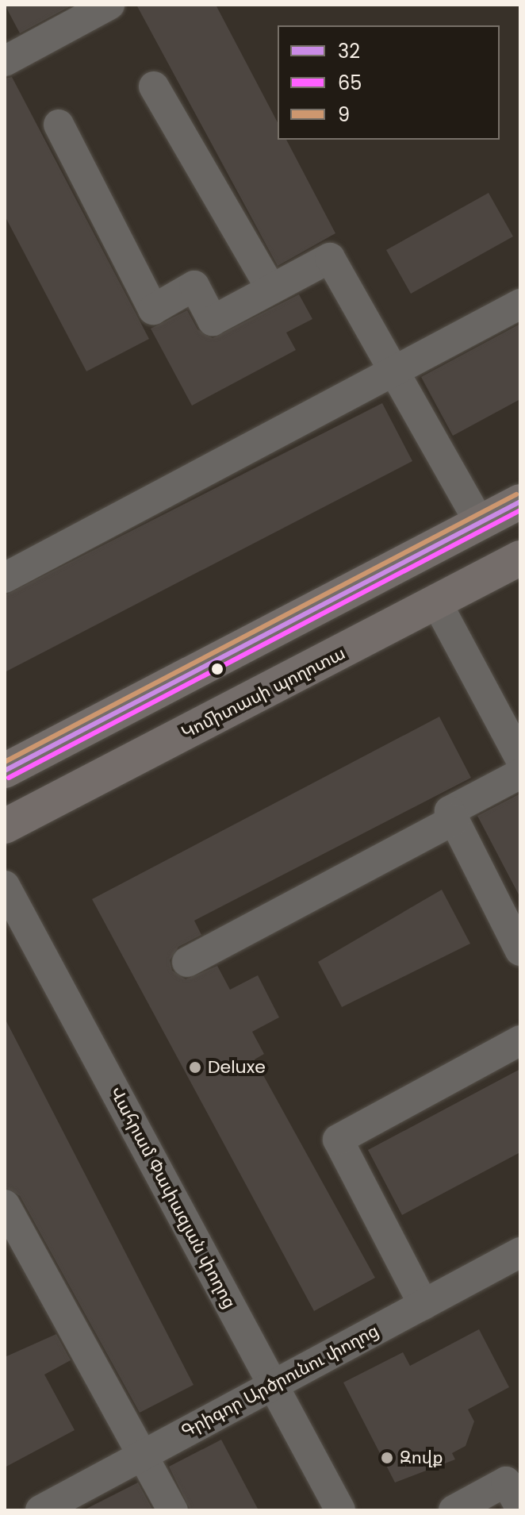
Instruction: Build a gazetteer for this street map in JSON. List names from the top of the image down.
{
  "streets": {
    "main road": ["Կոմիտասի պողոտա"],
    "street": ["Վահրամ Փափազյան փողոց", "Գրիգոր Արծրունու փողոց"]
  },
  "crossings": [
    ["Վահրամ Փափազյան փողոց", "Գրիգոր Արծրունու փողոց"]
  ],
  "places": ["Deluxe", "Զովք"],
  "lines": ["transit line 9", "transit line 32", "transit line 65"],
  "legend": ["32", "65", "9"]
}
